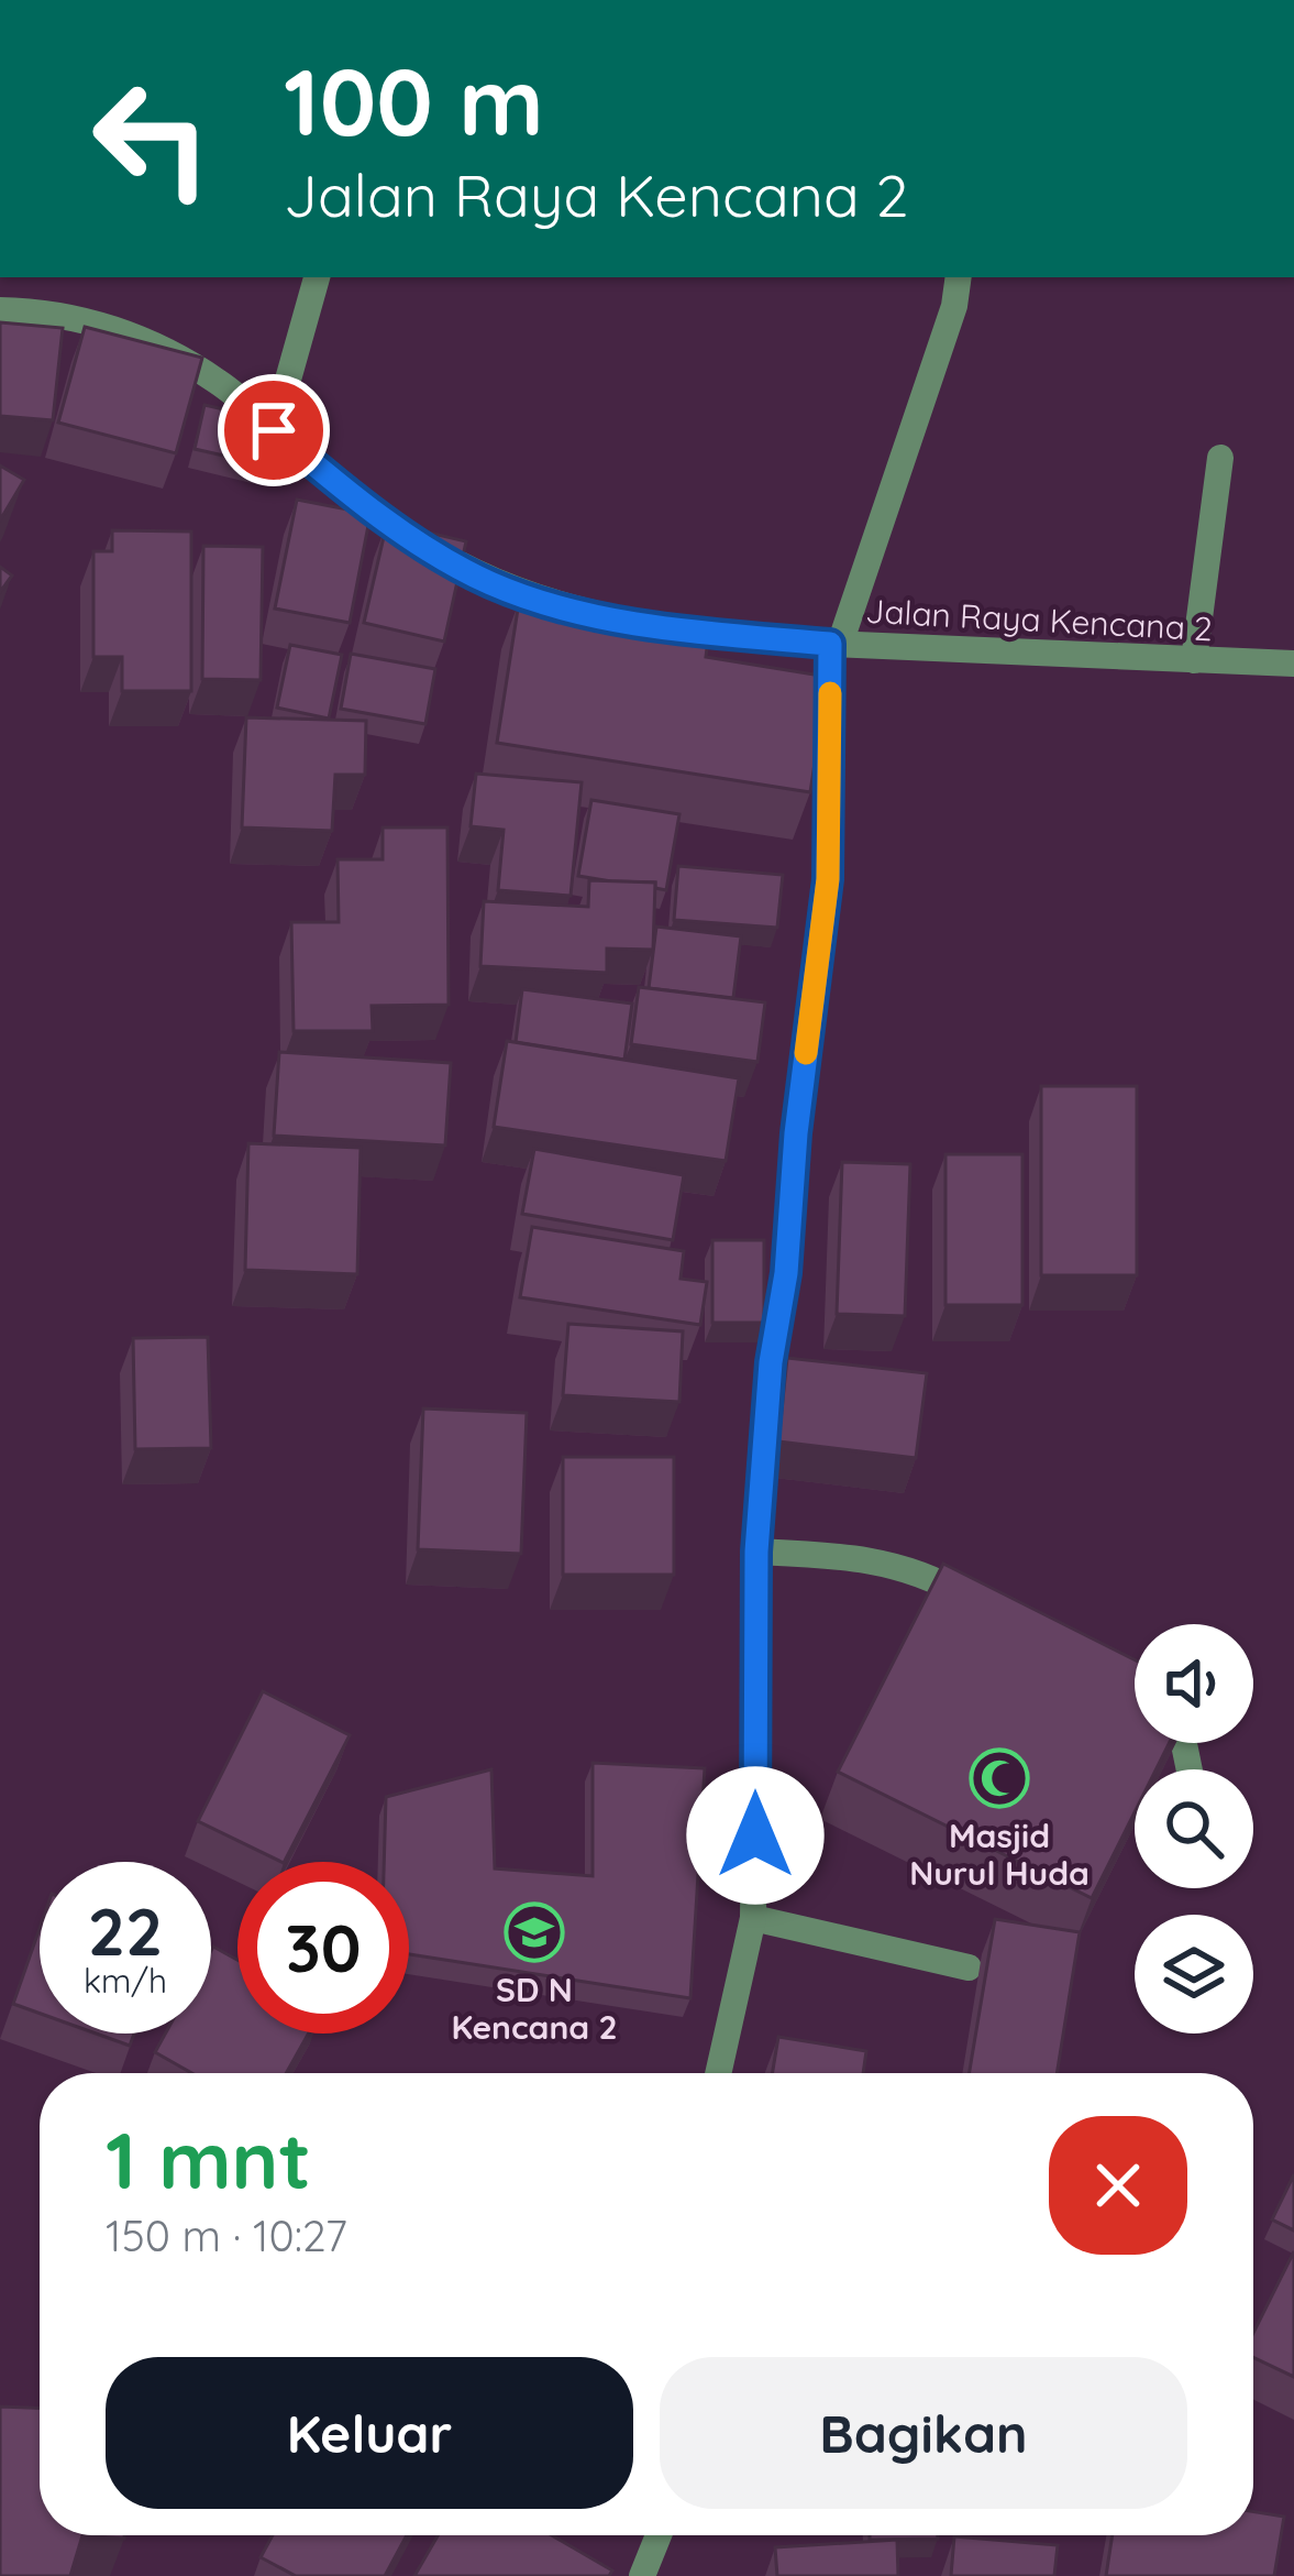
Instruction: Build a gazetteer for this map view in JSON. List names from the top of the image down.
{
  "streets": {
    "street": ["Jalan Raya Kencana 2"]
  },
  "places": {
    "mosque": ["Masjid Nurul Huda"],
    "school or university": ["SD N Kencana 2"]
  },
  "page": {
    "turn": ["100 m", "Jalan Raya Kencana 2"],
    "speed": "22 km/h",
    "limit": "30",
    "heading": ["1 mnt", "150 m · 10:27"],
    "buttons": ["Keluar", "Bagikan"]
  }
}
